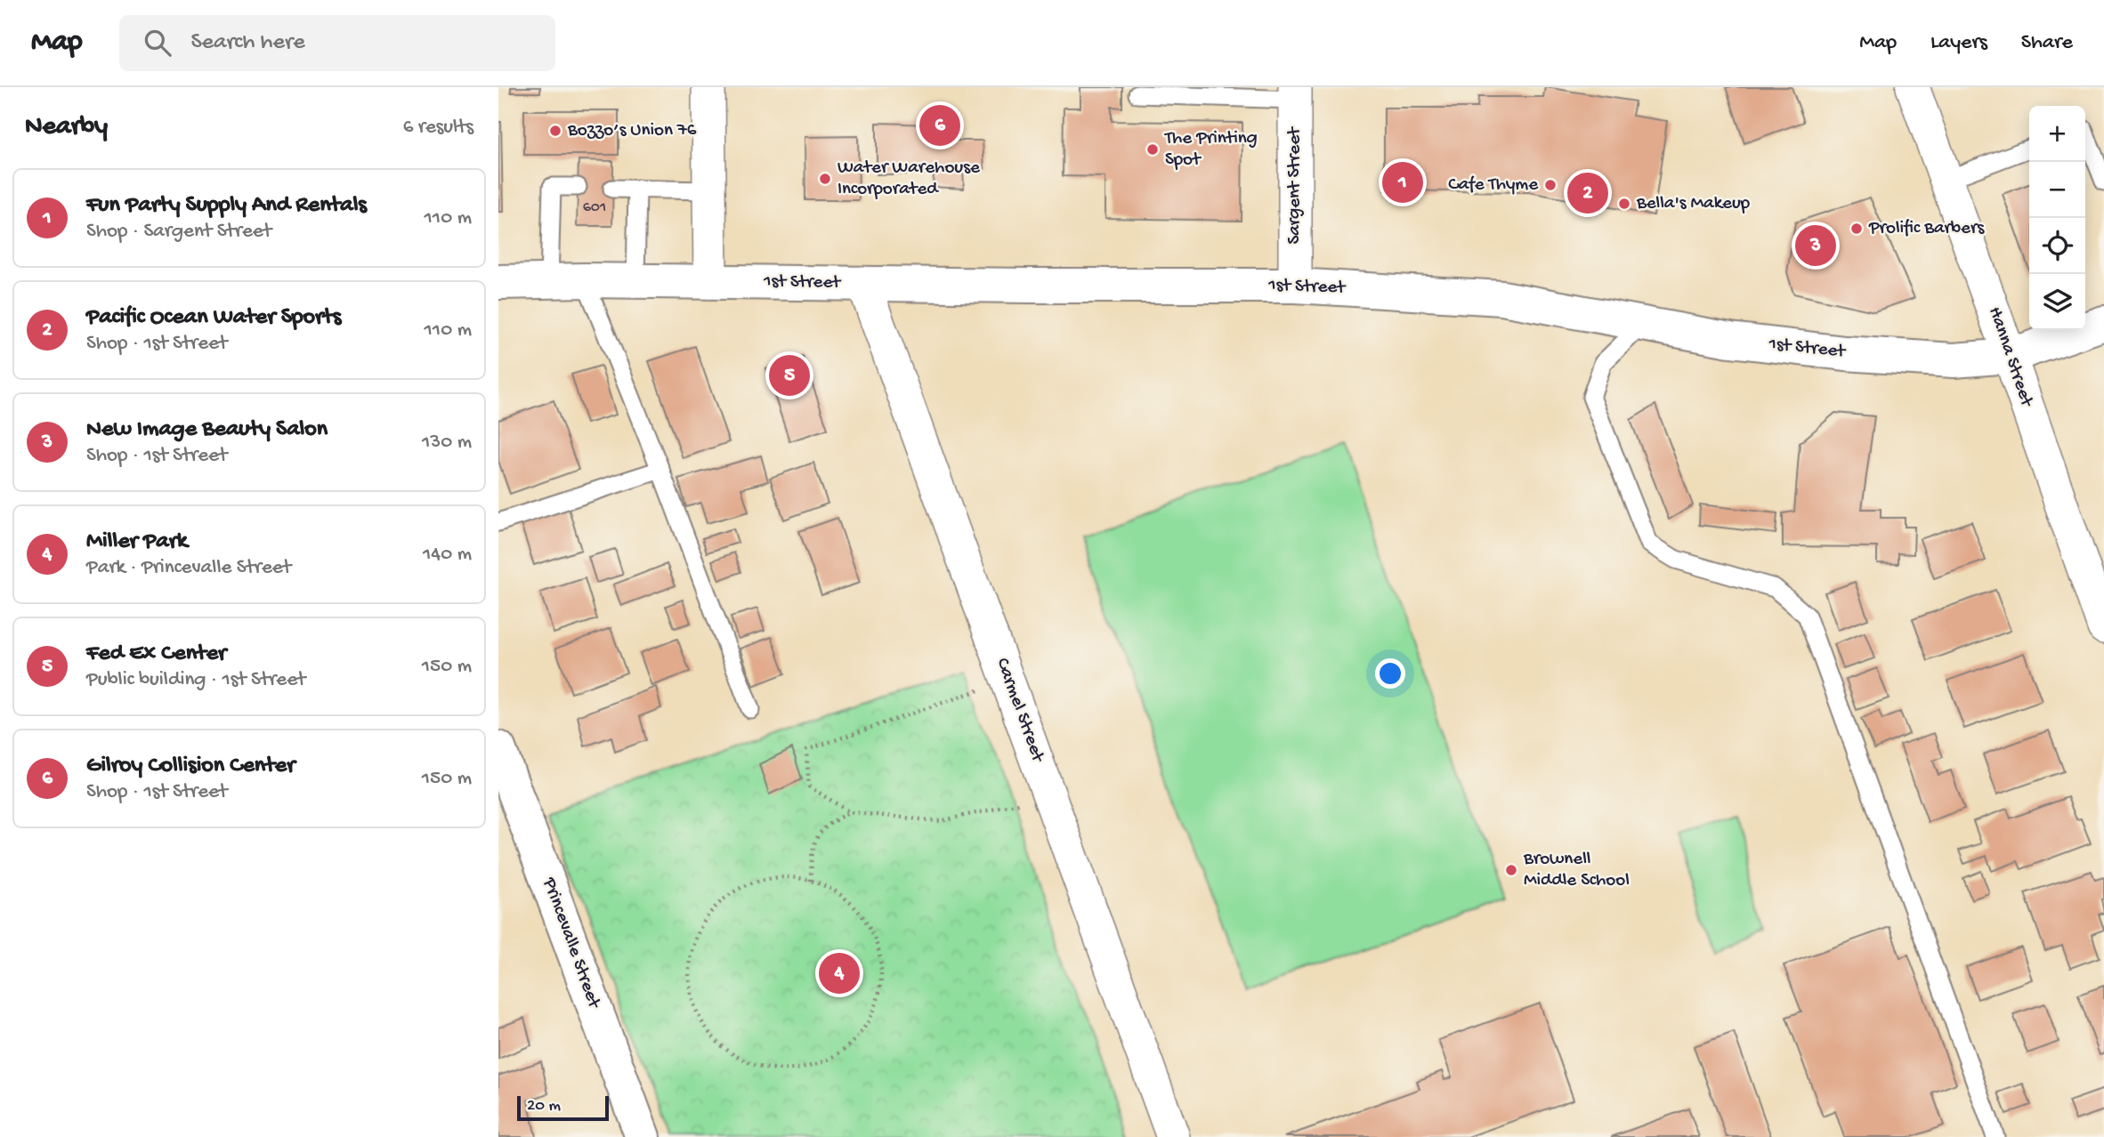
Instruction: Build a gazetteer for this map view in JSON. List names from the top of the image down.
{
  "streets": {
    "main road": ["1st Street", "Princevalle Street"],
    "street": ["Sargent Street", "Hanna Street", "Carmel Street"]
  },
  "crossings": [
    ["Sargent Street", "1st Street"],
    ["1st Street", "Hanna Street"],
    ["1st Street", "Carmel Street"]
  ],
  "places": [
    "Bozzo’s Union 76",
    "The Printing Spot",
    "Water Warehouse Incorporated",
    "Cafe Thyme",
    "Bella's Makeup",
    "Prolific Barbers",
    "Brownell Middle School"
  ],
  "house_numbers": ["601"],
  "scale_bar": "20 m",
  "page": {
    "header": "Map",
    "search": "Search here",
    "nav": ["Map", "Layers", "Share"],
    "heading": ["Nearby", "6 results"],
    "pins": [
      "6",
      "1",
      "2",
      "3",
      "5",
      "4"
    ],
    "map_buttons": ["+", "−"],
    "list": [
      {
        "mark": "1",
        "name": "Fun Party Supply And Rentals",
        "note": "Shop · Sargent Street",
        "value": "110 m"
      },
      {
        "mark": "2",
        "name": "Pacific Ocean Water Sports",
        "note": "Shop · 1st Street",
        "value": "110 m"
      },
      {
        "mark": "3",
        "name": "New Image Beauty Salon",
        "note": "Shop · 1st Street",
        "value": "130 m"
      },
      {
        "mark": "4",
        "name": "Miller Park",
        "note": "Park · Princevalle Street",
        "value": "140 m"
      },
      {
        "mark": "5",
        "name": "Fed Ex Center",
        "note": "Public building · 1st Street",
        "value": "150 m"
      },
      {
        "mark": "6",
        "name": "Gilroy Collision Center",
        "note": "Shop · 1st Street",
        "value": "150 m"
      }
    ],
    "scale": "20 m"
  }
}
